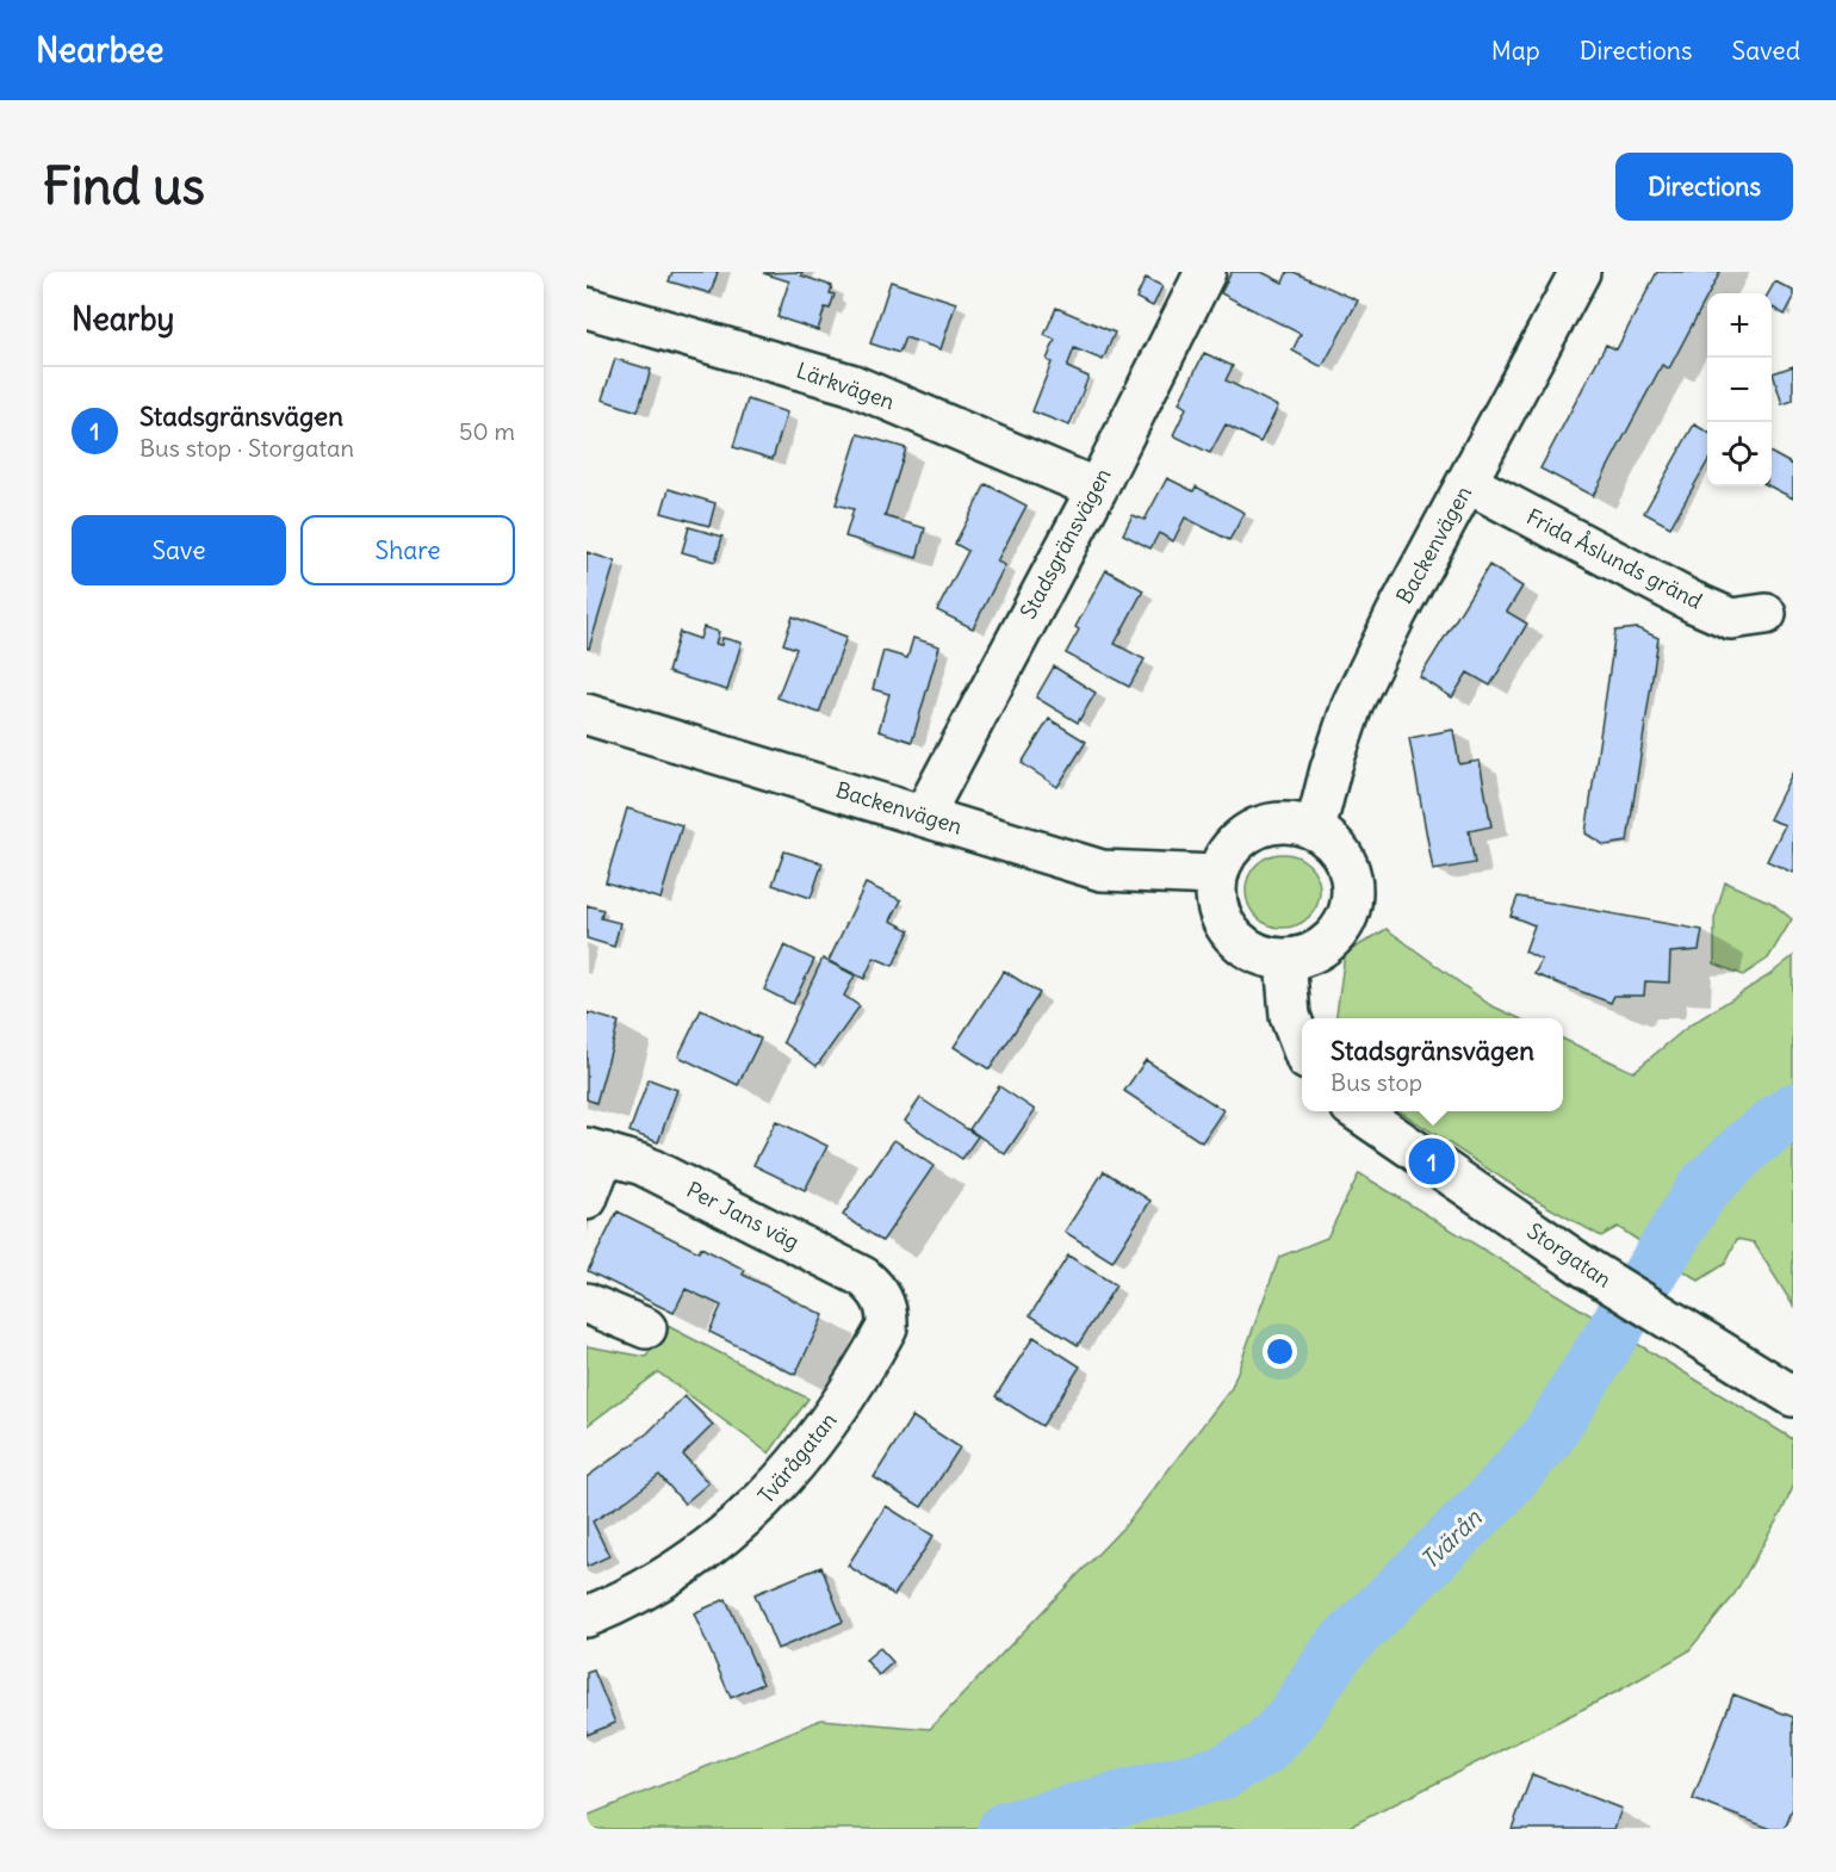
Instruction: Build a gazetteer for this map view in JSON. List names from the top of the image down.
{
  "streets": {
    "street": [
      "Lärkvägen",
      "Stadsgränsvägen",
      "Backenvägen",
      "Frida Åslunds gränd",
      "Per Jans väg",
      "Storgatan",
      "Tvärågatan"
    ]
  },
  "crossings": [
    ["Lärkvägen", "Stadsgränsvägen"],
    ["Stadsgränsvägen", "Backenvägen"],
    ["Backenvägen", "Frida Åslunds gränd"],
    ["Per Jans väg", "Tvärågatan"]
  ],
  "water": ["Tvärån"],
  "page": {
    "header": "Nearbee",
    "nav": ["Map", "Directions", "Saved"],
    "buttons": [
      "Directions",
      ["Save", "Share"]
    ],
    "title": "Find us",
    "heading": "Nearby",
    "map_buttons": ["+", "−"],
    "list": [
      {
        "mark": "1",
        "name": "Stadsgränsvägen",
        "note": "Bus stop · Storgatan",
        "value": "50 m"
      }
    ],
    "popup": ["Stadsgränsvägen", "Bus stop"],
    "pins": "1"
  }
}
